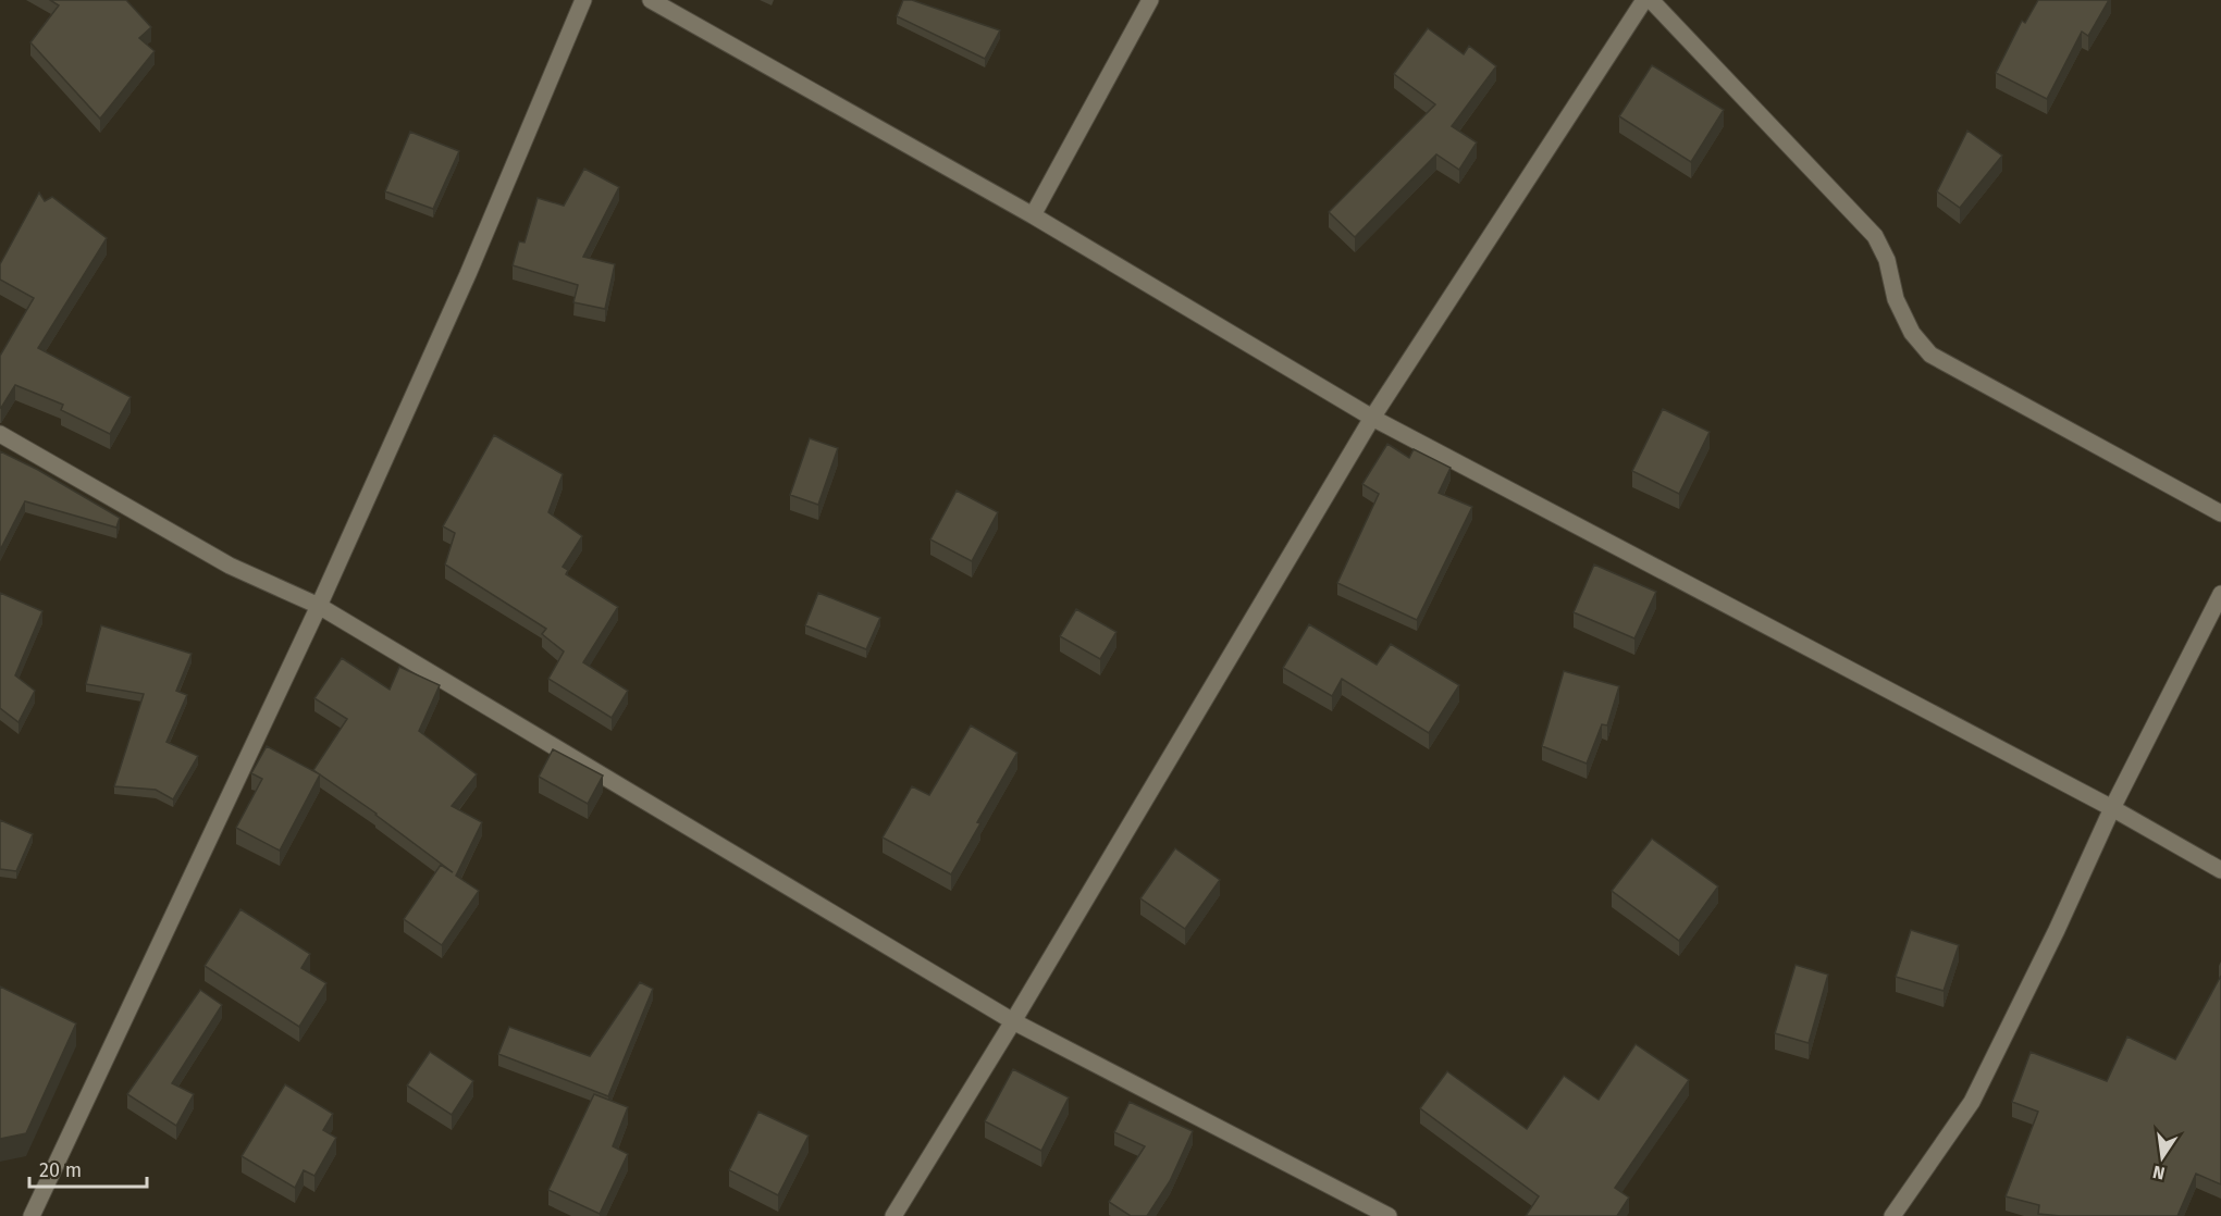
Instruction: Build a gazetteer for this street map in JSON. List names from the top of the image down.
{
  "scale_bar": "20 m",
  "north": "bottom"
}
